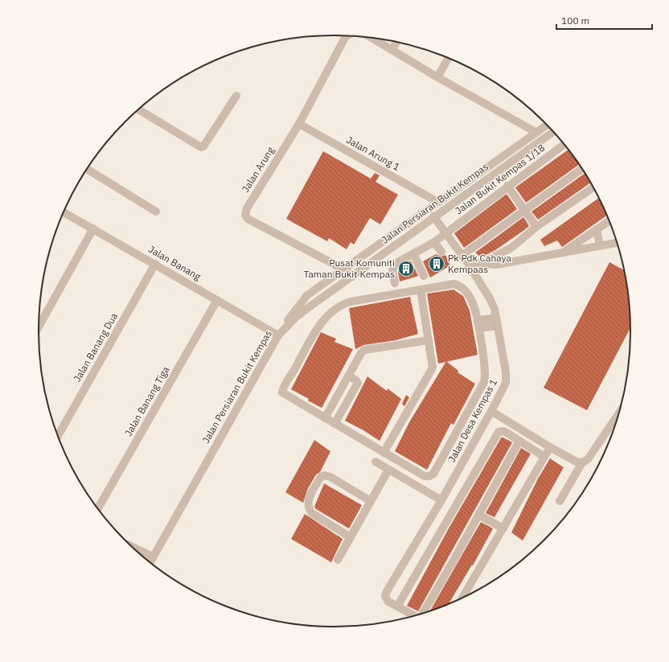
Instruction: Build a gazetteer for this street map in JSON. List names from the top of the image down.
{
  "streets": {
    "street": [
      "Jalan Arung 1",
      "Jalan Arung",
      "Jalan Bukit Kempas 1/18",
      "Jalan Persiaran Bukit Kempas",
      "Jalan Banang",
      "Jalan Banang Dua",
      "Jalan Banang Tiga",
      "Jalan Desa Kempas 1"
    ]
  },
  "crossings": [
    ["Jalan Arung 1", "Jalan Arung"],
    ["Jalan Arung", "Jalan Persiaran Bukit Kempas"],
    ["Jalan Bukit Kempas 1/18", "Jalan Desa Kempas 1"],
    ["Jalan Persiaran Bukit Kempas", "Jalan Banang"],
    ["Jalan Persiaran Bukit Kempas", "Jalan Desa Kempas 1"],
    ["Jalan Banang", "Jalan Banang Dua"],
    ["Jalan Banang", "Jalan Banang Tiga"]
  ],
  "places": {
    "building": ["Pk Pdk Cahaya Kempaas", "Pusat Komuniti Taman Bukit Kempas"]
  },
  "scale_bar": "100 m"
}
